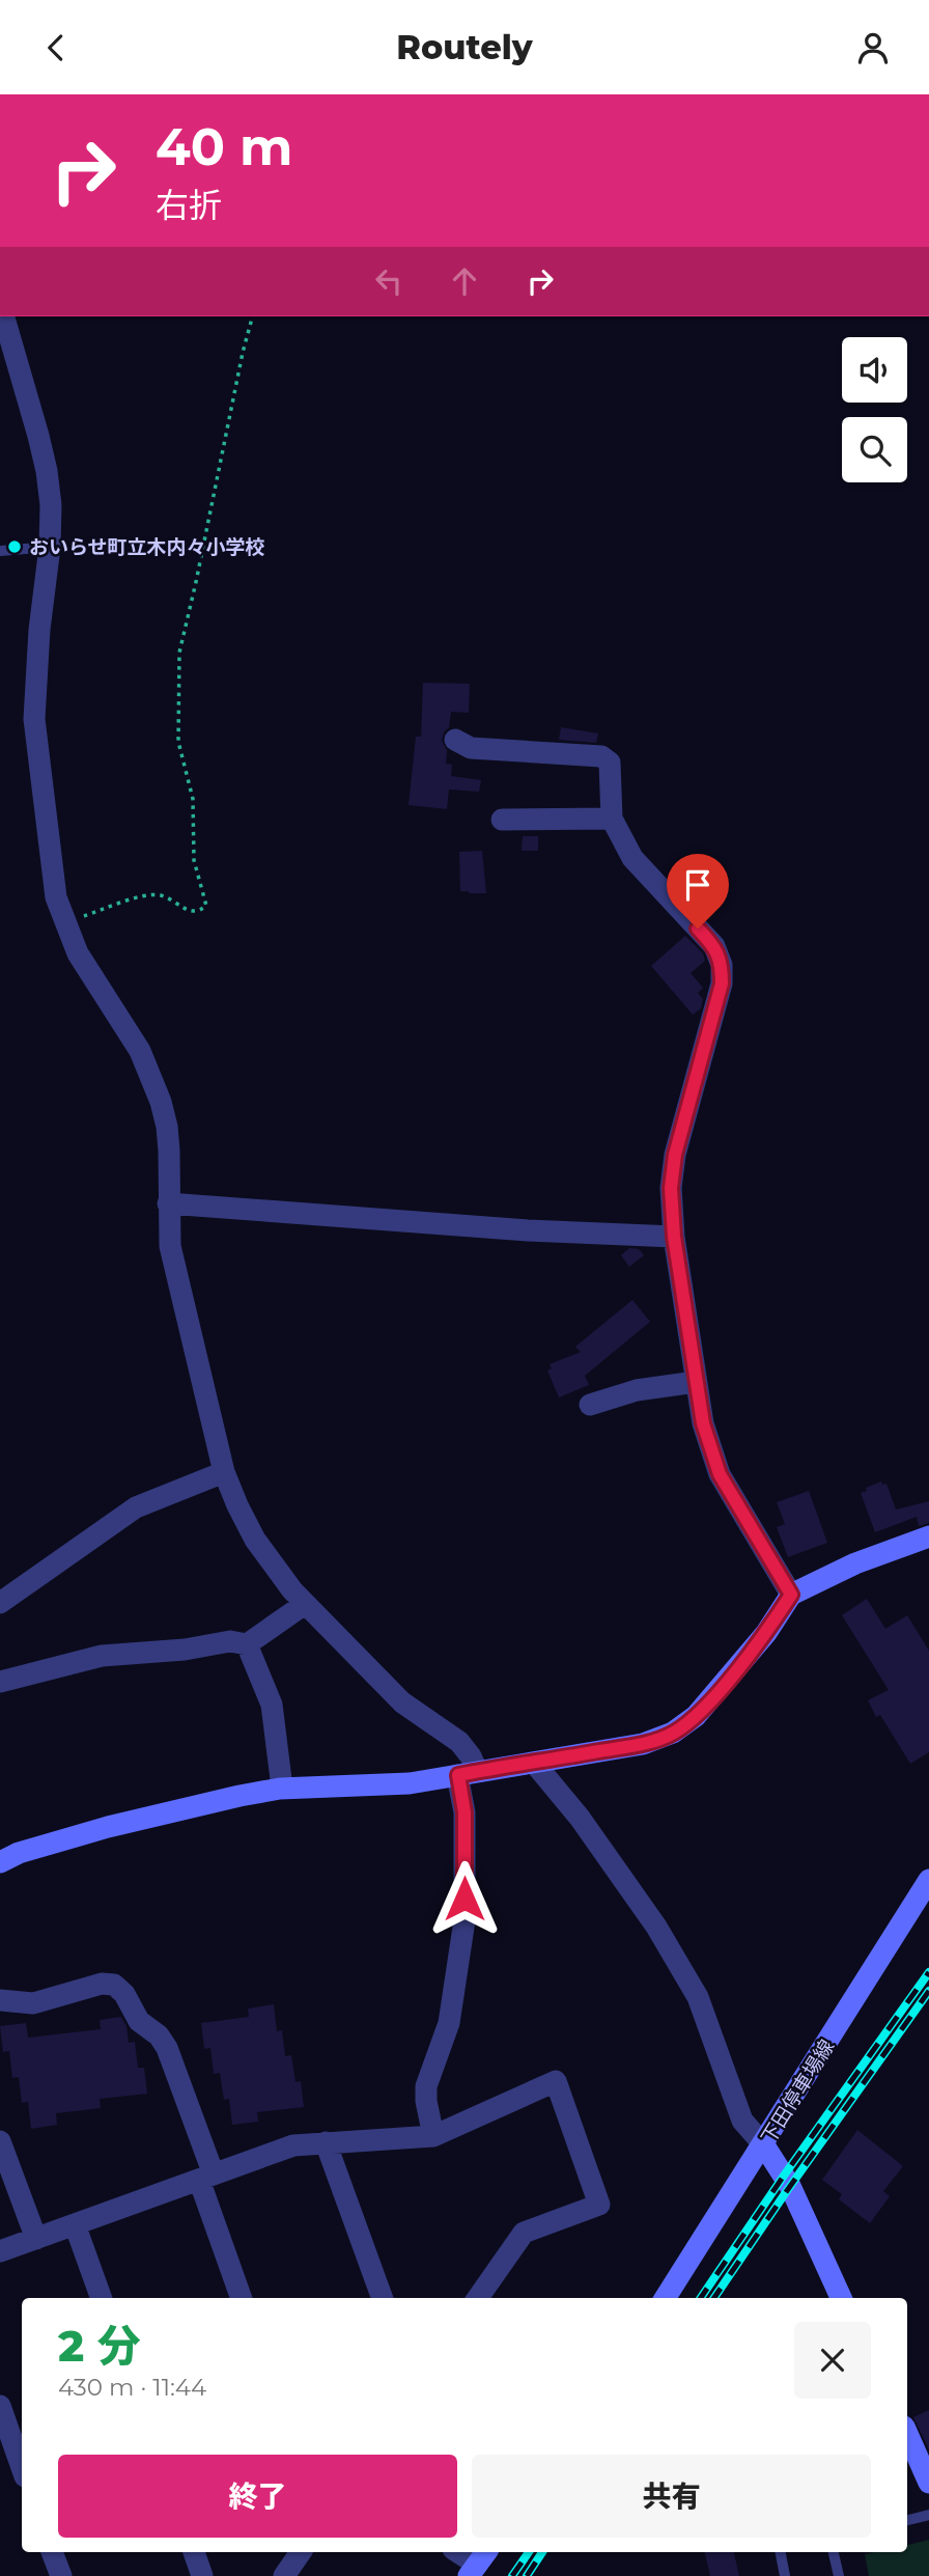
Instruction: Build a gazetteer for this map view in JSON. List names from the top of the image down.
{
  "streets": {
    "street": ["下田停車場線"]
  },
  "places": ["おいらせ町立木内々小学校"],
  "page": {
    "header": "Routely",
    "turn": ["40 m", "右折"],
    "heading": ["2 分", "430 m · 11:44"],
    "buttons": ["終了", "共有"]
  }
}
